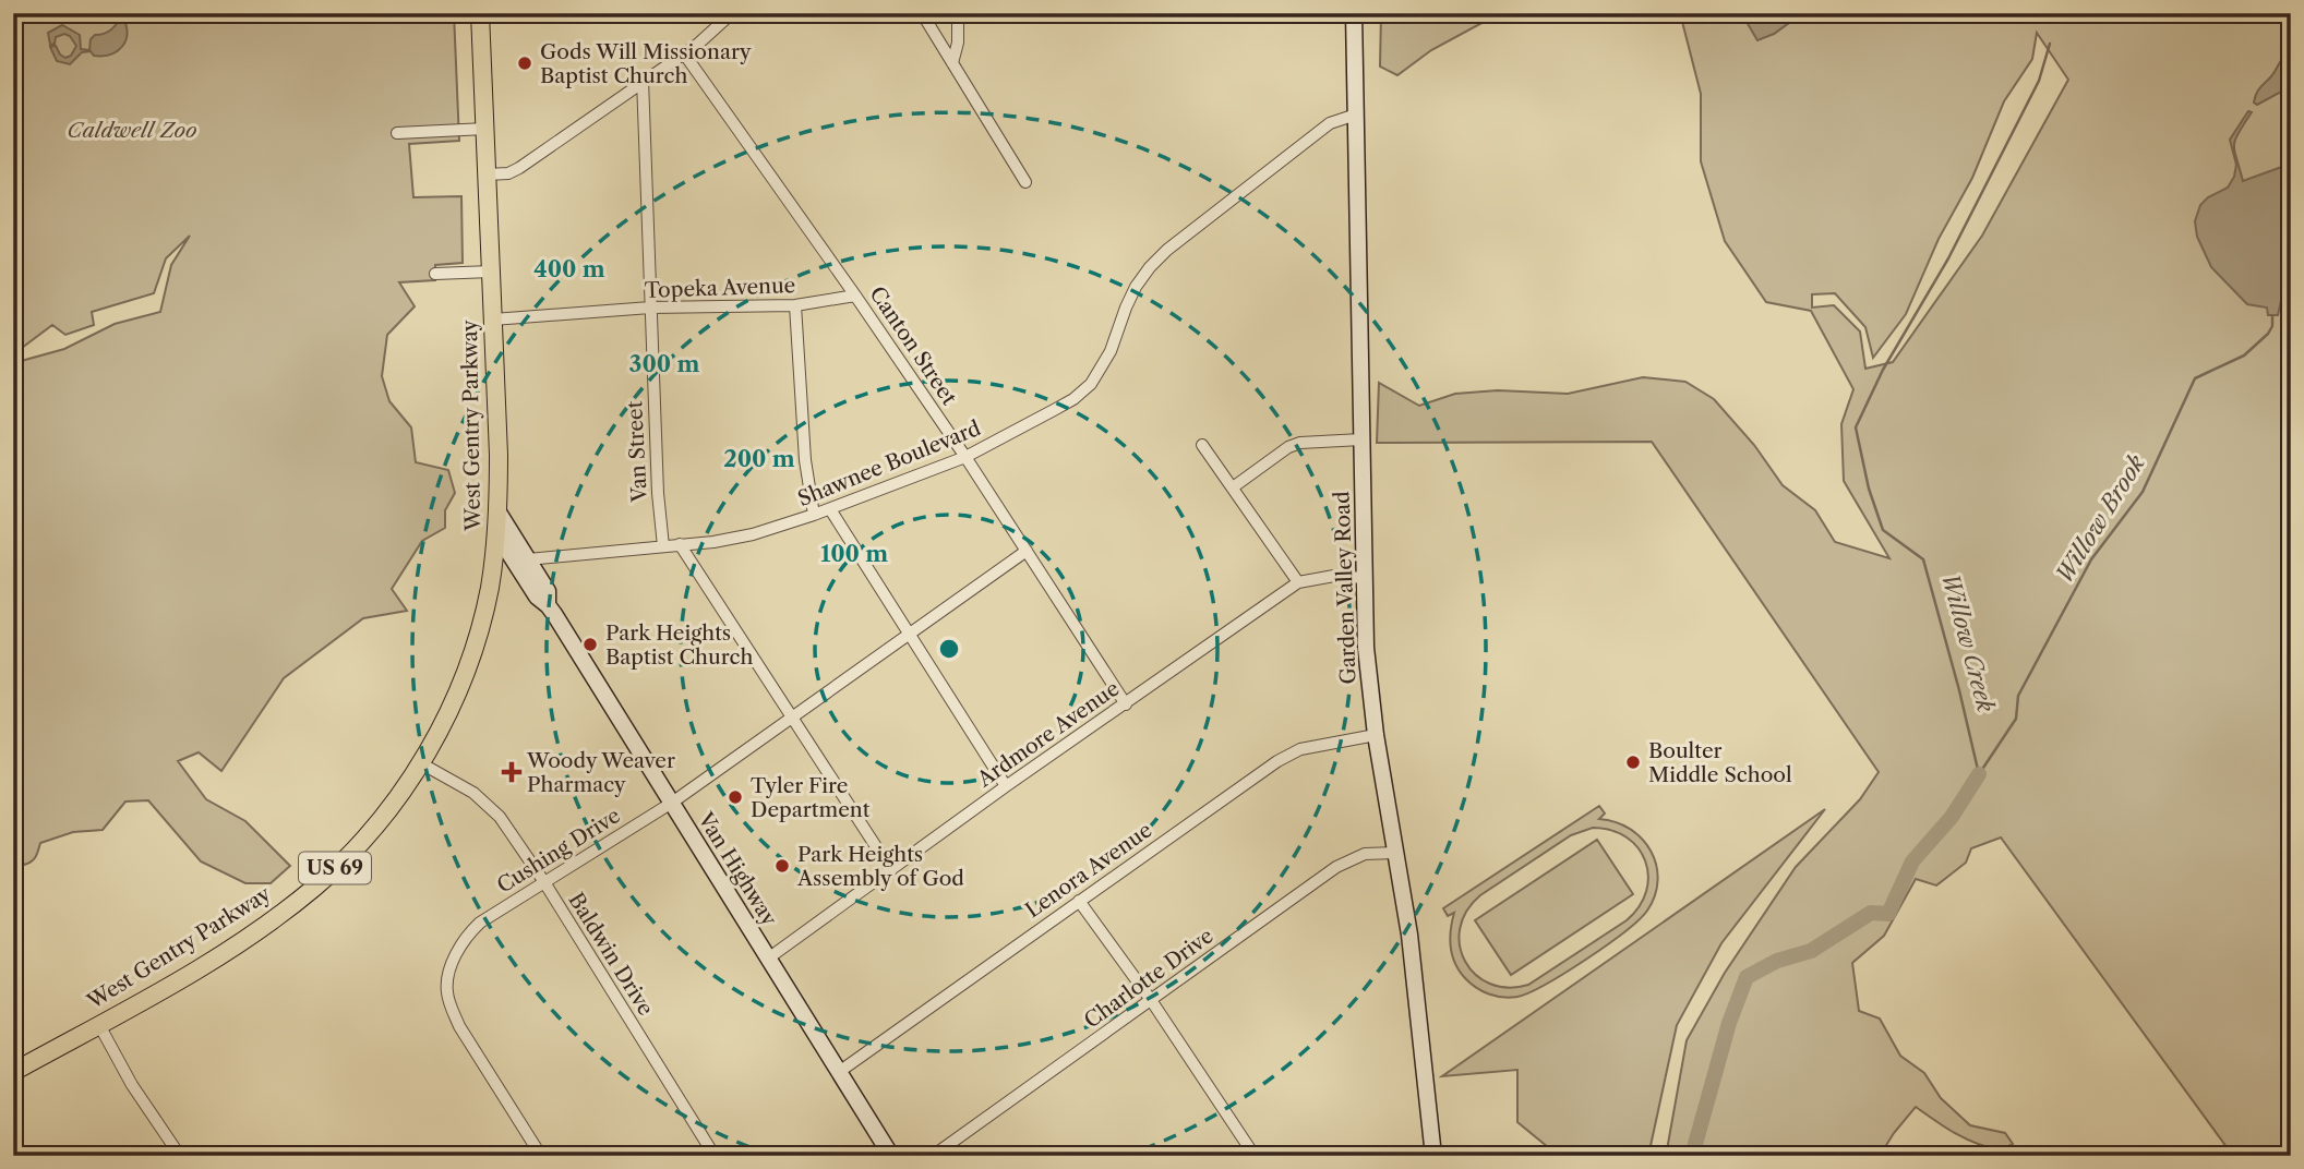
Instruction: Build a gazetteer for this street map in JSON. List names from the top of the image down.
{
  "streets": {
    "main road": ["West Gentry Parkway", "US 69"],
    "street": [
      "Topeka Avenue",
      "Canton Street",
      "Van Street",
      "Shawnee Boulevard",
      "Garden Valley Road",
      "Ardmore Avenue",
      "Cushing Drive",
      "Van Highway",
      "Lenora Avenue",
      "Baldwin Drive",
      "Charlotte Drive"
    ]
  },
  "crossings": [
    ["Topeka Avenue", "Canton Street"],
    ["Topeka Avenue", "West Gentry Parkway"],
    ["Topeka Avenue", "Van Street"],
    ["Canton Street", "Shawnee Boulevard"],
    ["Canton Street", "Ardmore Avenue"],
    ["Canton Street", "Cushing Drive"],
    ["West Gentry Parkway", "Van Highway"],
    ["West Gentry Parkway", "Baldwin Drive"],
    ["Van Street", "Shawnee Boulevard"],
    ["Shawnee Boulevard", "Garden Valley Road"],
    ["Shawnee Boulevard", "Van Highway"],
    ["Garden Valley Road", "Ardmore Avenue"],
    ["Garden Valley Road", "Lenora Avenue"],
    ["Garden Valley Road", "Charlotte Drive"],
    ["Ardmore Avenue", "Van Highway"],
    ["Cushing Drive", "Van Highway"],
    ["Cushing Drive", "Baldwin Drive"],
    ["Van Highway", "Lenora Avenue"]
  ],
  "water": ["Willow Brook", "Willow Creek"],
  "parks": ["Caldwell Zoo"],
  "places": {
    "other": [
      "Gods Will Missionary Baptist Church",
      "Park Heights Baptist Church",
      "Boulter Middle School",
      "Tyler Fire Department",
      "Park Heights Assembly of God"
    ],
    "health": ["Woody Weaver Pharmacy"]
  },
  "rings": [
    "400 m",
    "300 m",
    "200 m",
    "100 m"
  ]
}
